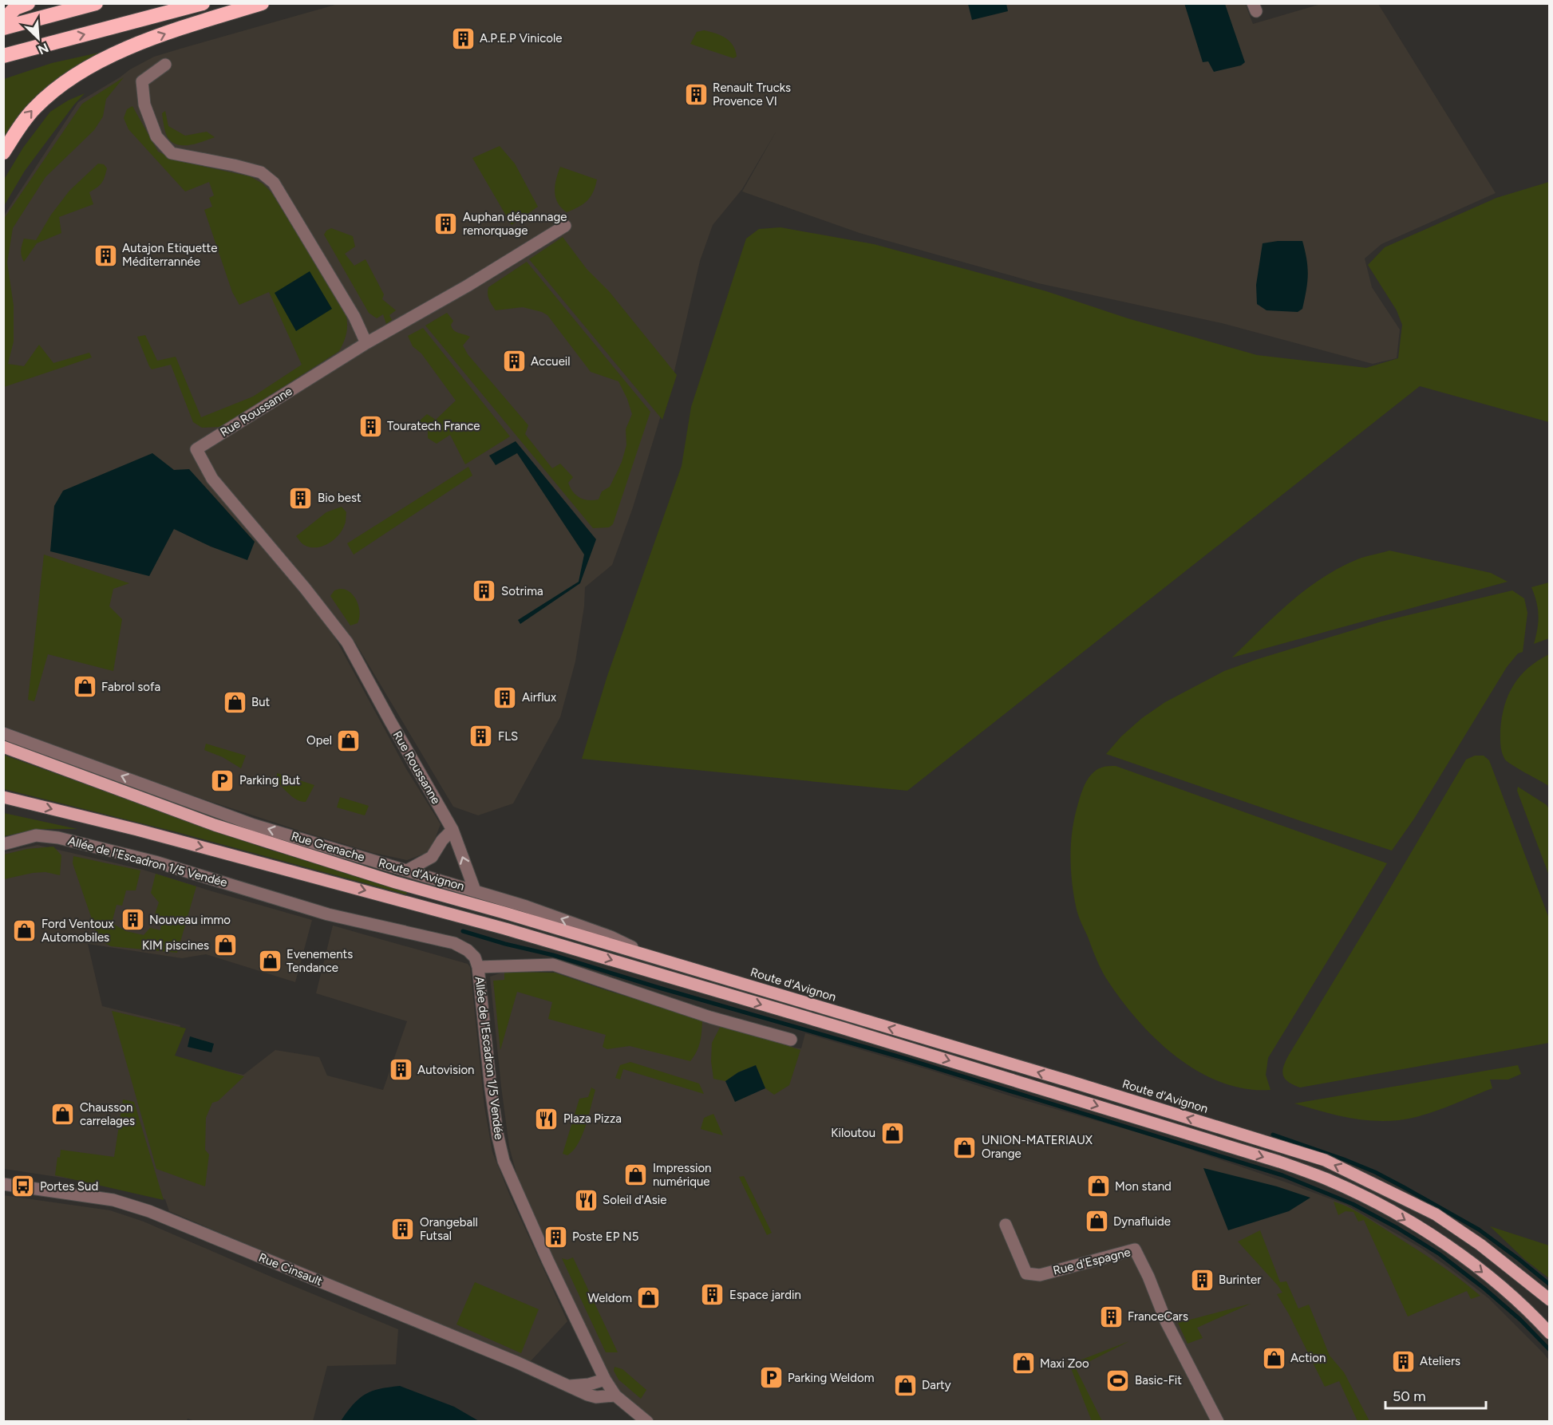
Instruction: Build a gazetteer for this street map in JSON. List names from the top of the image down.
{
  "streets": {
    "main road": ["Route d'Avignon"],
    "street": [
      "Rue Roussanne",
      "Rue Grenache",
      "Allée de l'Escadron 1/5 Vendée",
      "Rue d'Espagne",
      "Rue Cinsault"
    ]
  },
  "crossings": [
    ["Rue Roussanne", "Rue Grenache"],
    ["Rue Grenache", "Route d'Avignon"],
    ["Allée de l'Escadron 1/5 Vendée", "Rue Cinsault"]
  ],
  "one_way": ["Rue Grenache"],
  "places": {
    "building": [
      "A.P.E.P Vinicole",
      "Renault Trucks Provence VI",
      "Auphan dépannage remorquage",
      "Autajon Etiquette Méditerrannée",
      "Accueil",
      "Touratech France",
      "Bio best",
      "Sotrima",
      "Airflux",
      "FLS",
      "Nouveau immo",
      "Autovision",
      "Orangeball Futsal",
      "Poste EP N5",
      "Burinter",
      "Espace jardin",
      "FranceCars",
      "Ateliers"
    ],
    "shop": [
      "Fabrol sofa",
      "But",
      "Opel",
      "Ford Ventoux Automobiles",
      "KIM piscines",
      "Evenements Tendance",
      "Chausson carrelages",
      "Kiloutou",
      "UNION-MATERIAUX Orange",
      "Impression numérique",
      "Mon stand",
      "Dynafluide",
      "Weldom",
      "Action",
      "Maxi Zoo",
      "Darty"
    ],
    "parking": ["Parking But", "Parking Weldom"],
    "restaurant": ["Plaza Pizza", "Soleil d'Asie"],
    "bus stop": ["Portes Sud"],
    "sports": ["Basic-Fit"]
  },
  "scale_bar": "50 m",
  "north": "bottom right"
}
